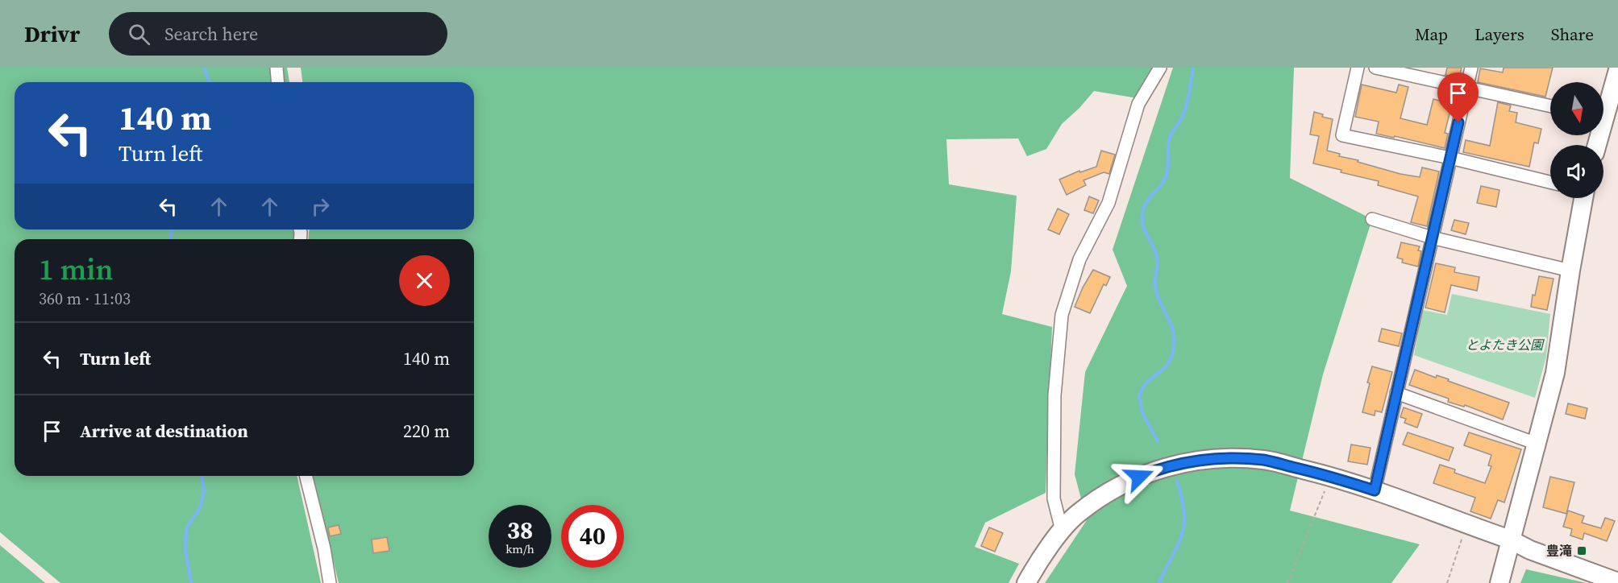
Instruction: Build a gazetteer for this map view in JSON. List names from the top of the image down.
{
  "parks": ["とよたき公園"],
  "places": {
    "transit": ["豊滝"]
  },
  "north": "bottom",
  "page": {
    "header": "Drivr",
    "search": "Search here",
    "nav": ["Map", "Layers", "Share"],
    "turn": ["140 m", "Turn left"],
    "heading": ["1 min", "360 m · 11:03"],
    "list": [
      {
        "name": "Turn left",
        "value": "140 m"
      },
      {
        "name": "Arrive at destination",
        "value": "220 m"
      }
    ],
    "speed": "38 km/h",
    "limit": "40"
  }
}
